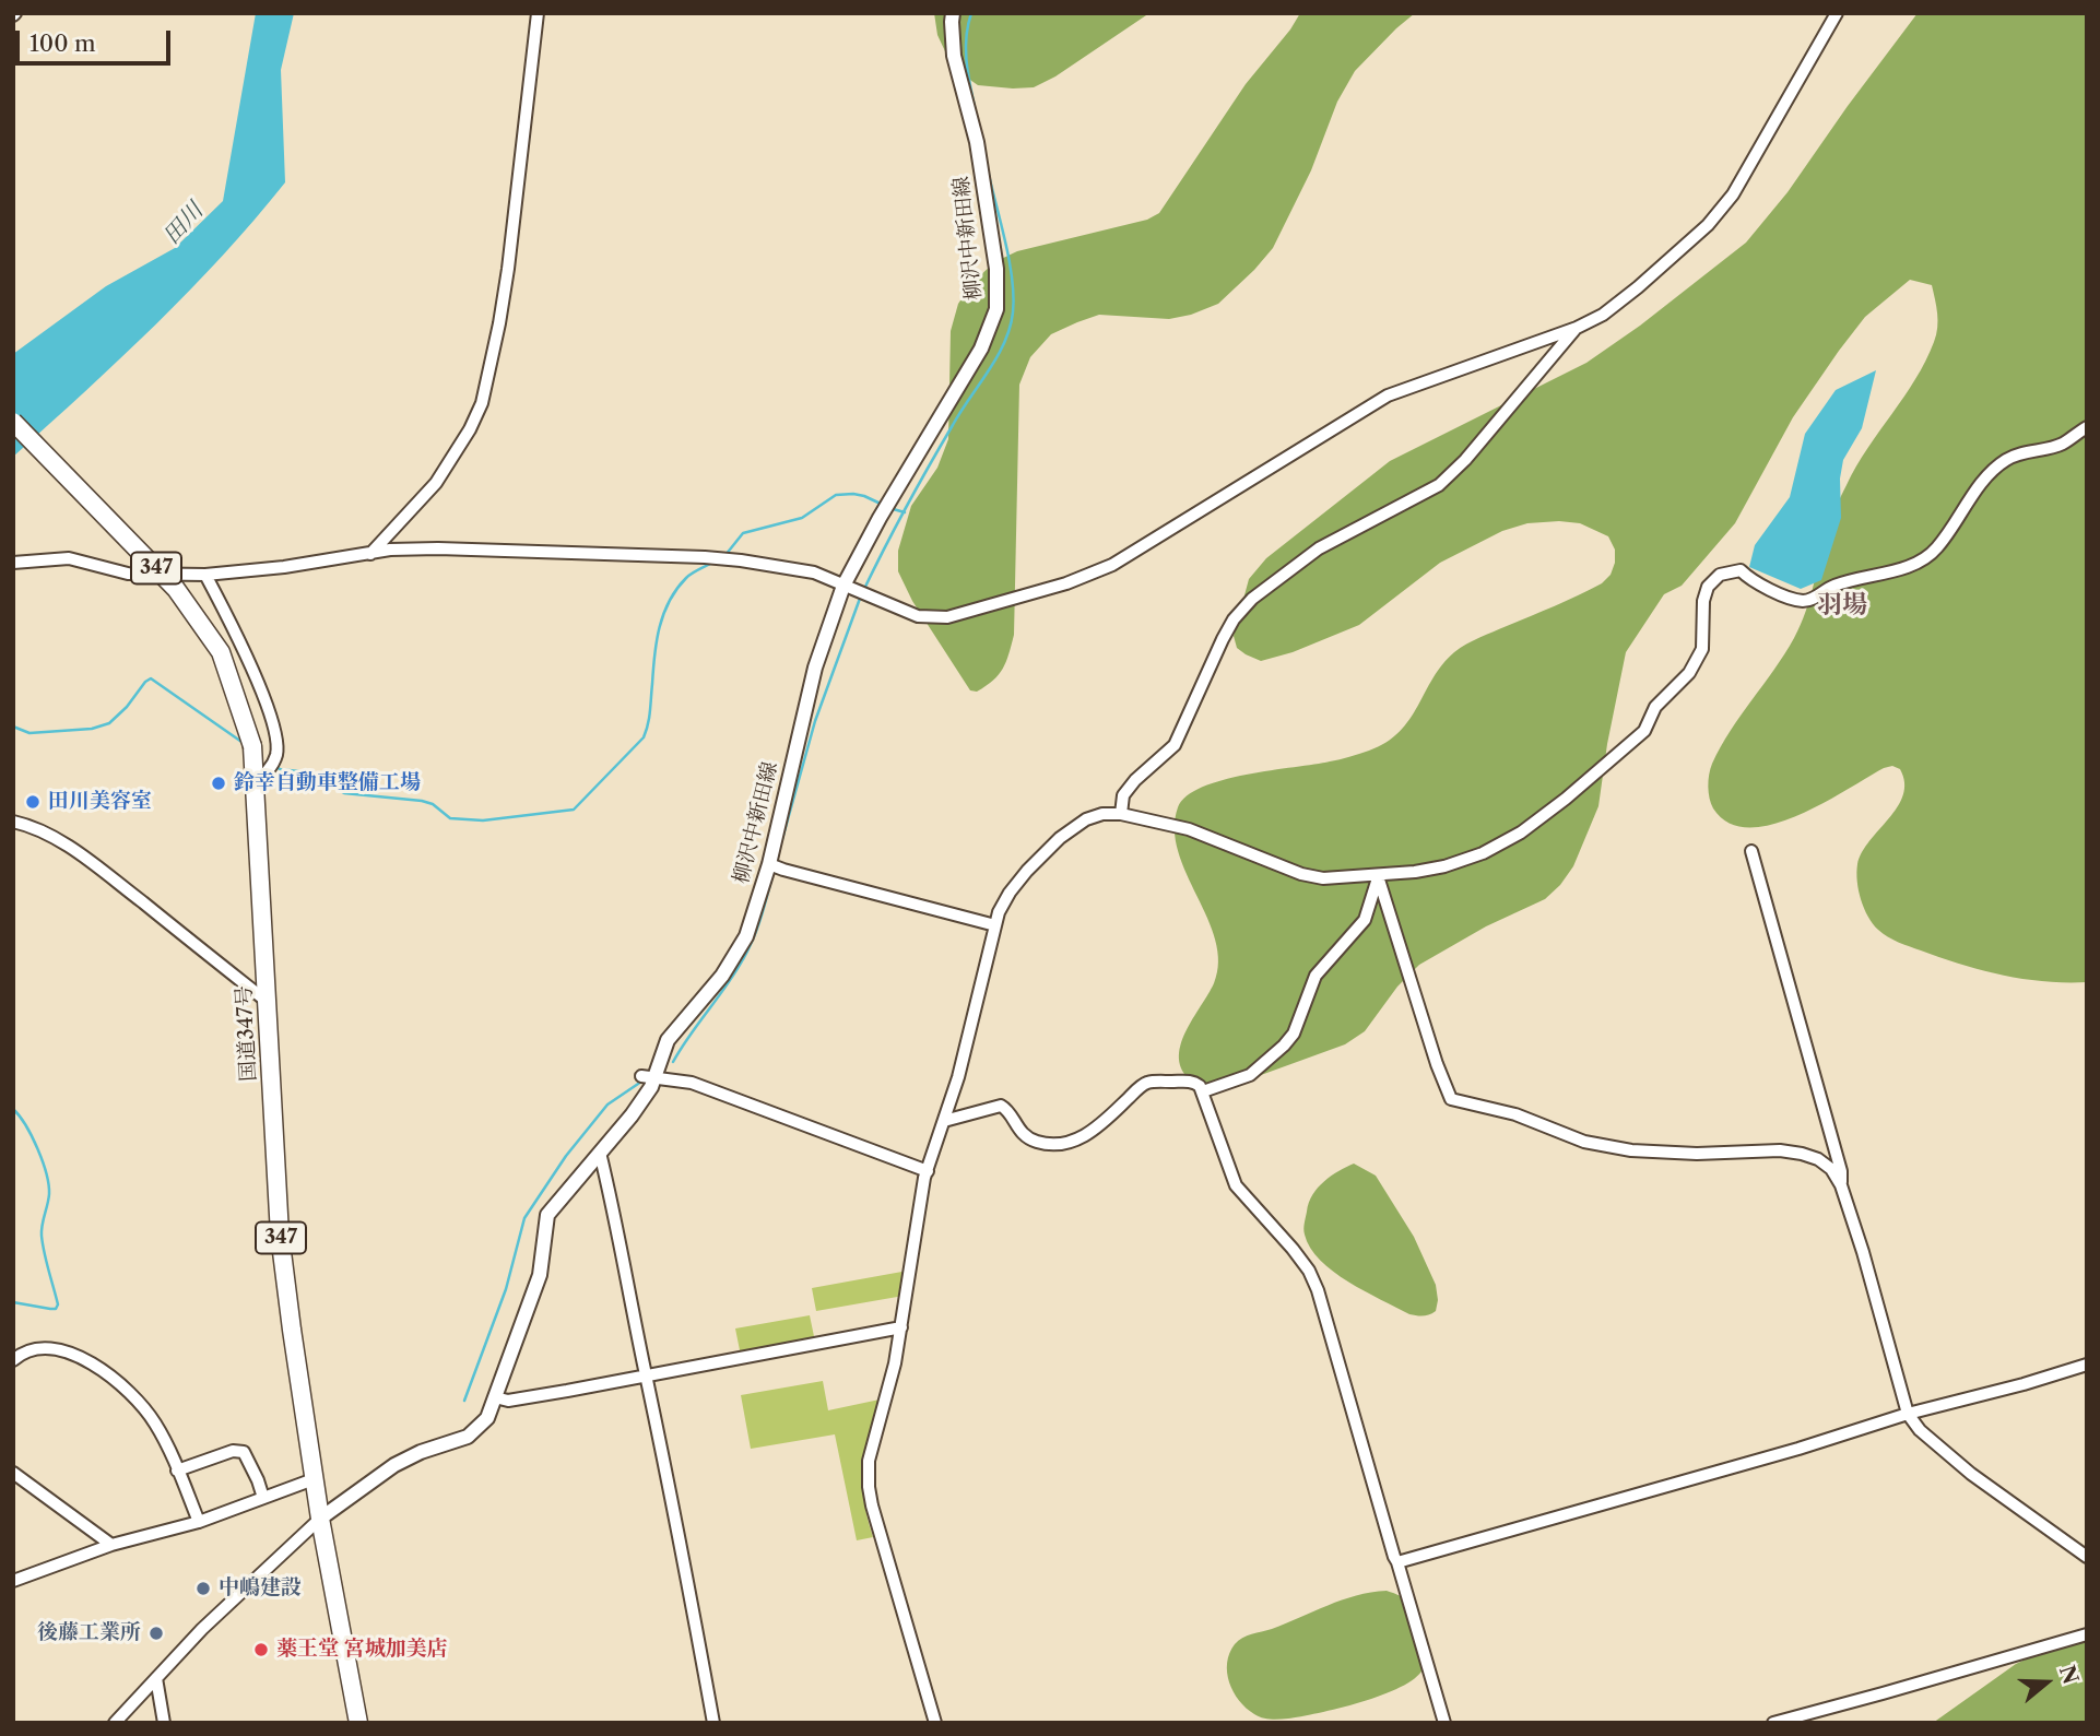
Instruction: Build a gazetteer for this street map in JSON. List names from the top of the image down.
{
  "streets": {
    "highway": ["347", "国道347号"],
    "main road": ["柳沢中新田線"]
  },
  "crossings": [
    ["柳沢中新田線", "国道347号"]
  ],
  "districts": ["羽場"],
  "water": ["田川"],
  "places": [
    "鈴幸自動車整備工場",
    "田川美容室",
    "中嶋建設",
    "後藤工業所",
    "薬王堂 宮城加美店"
  ],
  "scale_bar": "100 m",
  "north": "right"
}
